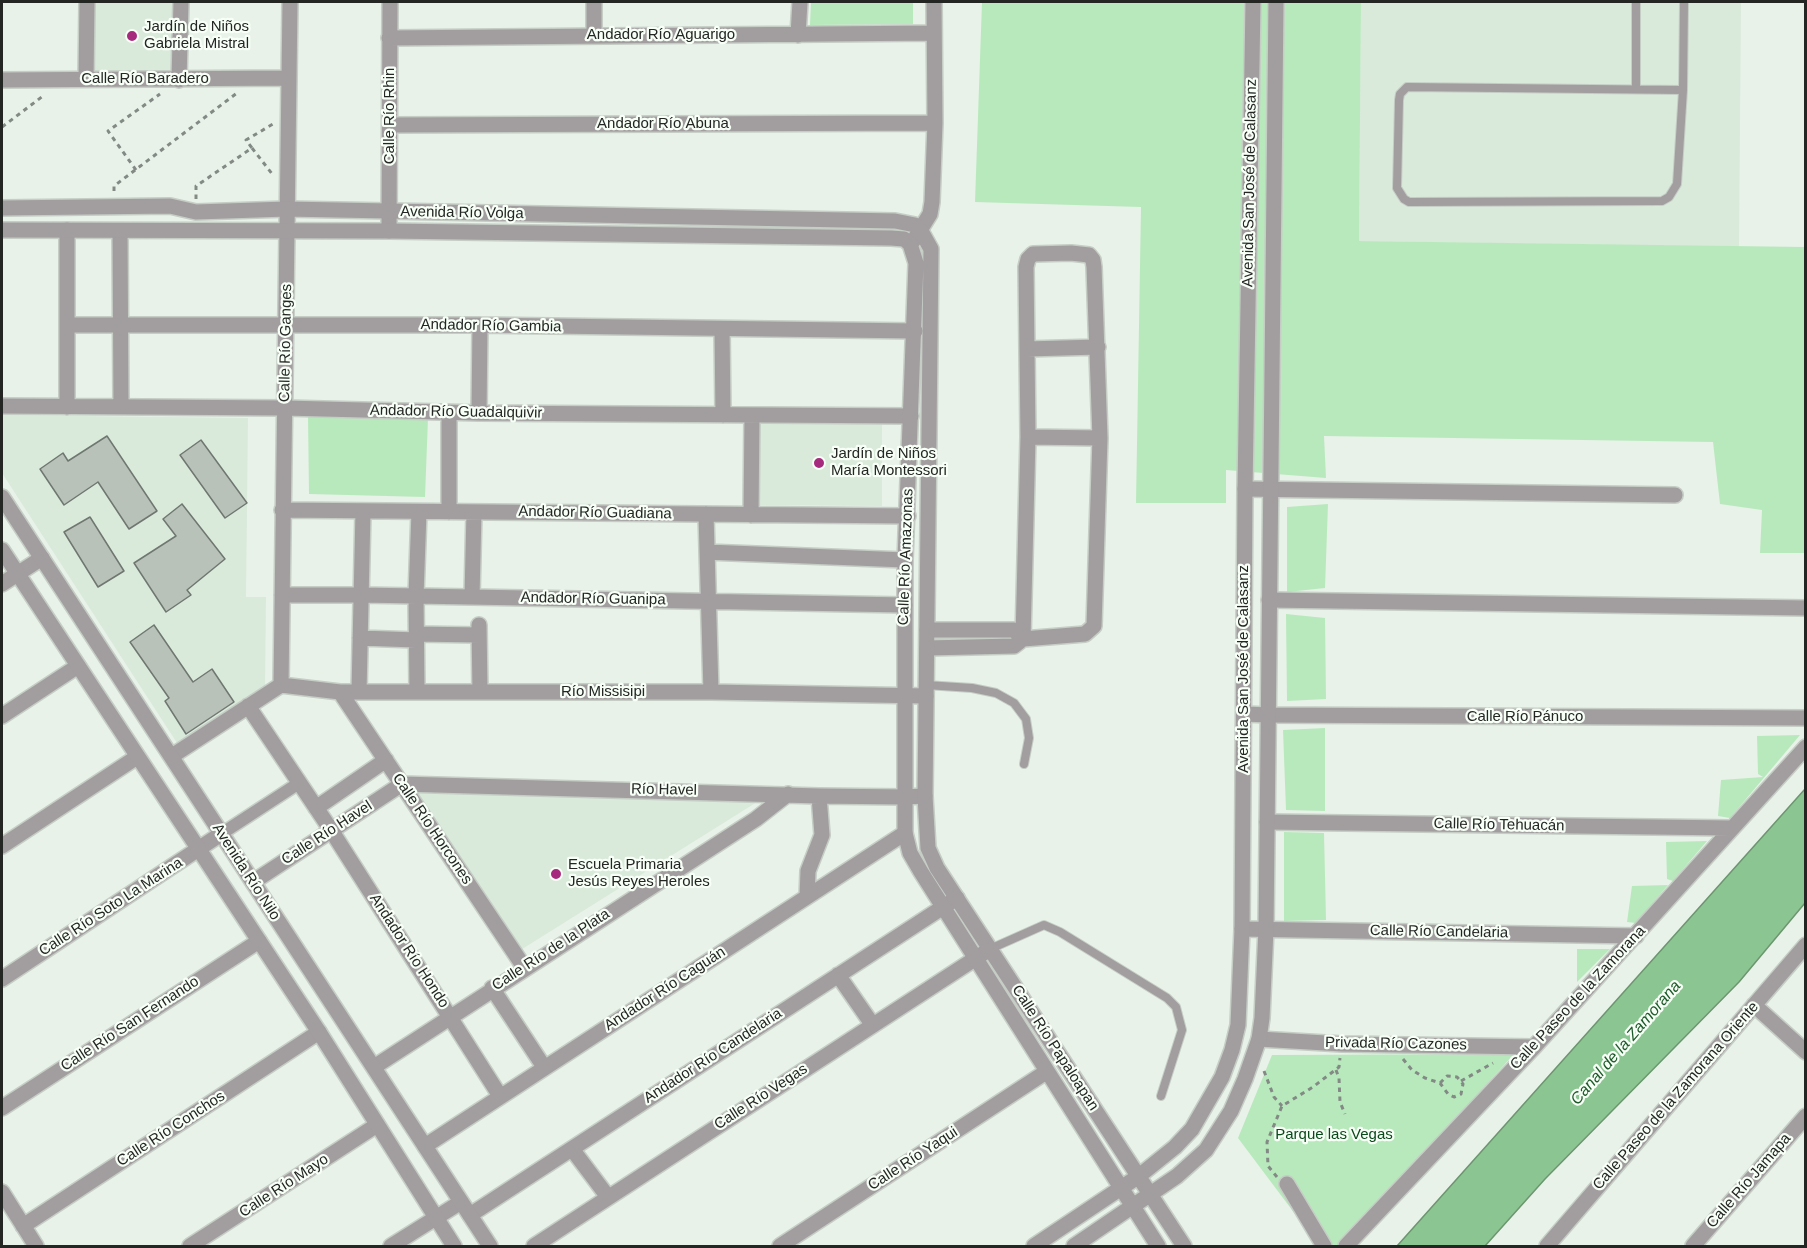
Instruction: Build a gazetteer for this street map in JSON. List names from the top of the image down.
{
  "streets": {
    "street": [
      "Andador Río Aguarigo",
      "Calle Río Baradero",
      "Calle Río Rhin",
      "Andador Río Abuna",
      "Avenida San José de Calasanz",
      "Avenida Río Volga",
      "Andador Río Gambia",
      "Calle Río Ganges",
      "Andador Río Guadalquivir",
      "Andador Río Guadiana",
      "Calle Río Amazonas",
      "Andador Río Guanipa",
      "Río Missisipi",
      "Calle Río Pánuco",
      "Río Havel",
      "Calle Río Tehuacán",
      "Calle Río Horcones",
      "Calle Río Havel",
      "Avenida Río Nilo",
      "Calle Río Soto La Marina",
      "Calle Río Candelaria",
      "Calle Río de la Plata",
      "Andador Río Hondo",
      "Andador Río Caguán",
      "Calle Paseo de la Zamorana",
      "Calle Río San Fernando",
      "Privada Río Cazones",
      "Calle Río Papaloapan",
      "Andador Río Candelaria",
      "Calle Paseo de la Zamorana Oriente",
      "Calle Río Vegas",
      "Calle Río Conchos",
      "Calle Río Yaqui",
      "Calle Río Jamapa",
      "Calle Río Mayo"
    ]
  },
  "crossings": [
    ["Andador Río Aguarigo", "Calle Río Rhin"],
    ["Calle Río Baradero", "Calle Río Ganges"],
    ["Calle Río Rhin", "Andador Río Abuna"],
    ["Calle Río Rhin", "Avenida Río Volga"],
    ["Avenida San José de Calasanz", "Calle Río Pánuco"],
    ["Avenida San José de Calasanz", "Calle Río Tehuacán"],
    ["Avenida San José de Calasanz", "Calle Río Candelaria"],
    ["Avenida San José de Calasanz", "Privada Río Cazones"],
    ["Avenida San José de Calasanz", "Calle Río Papaloapan"],
    ["Avenida Río Volga", "Calle Río Ganges"],
    ["Avenida Río Volga", "Calle Río Amazonas"],
    ["Andador Río Gambia", "Calle Río Ganges"],
    ["Andador Río Gambia", "Calle Río Amazonas"],
    ["Calle Río Ganges", "Andador Río Guadalquivir"],
    ["Calle Río Ganges", "Andador Río Guadiana"],
    ["Calle Río Ganges", "Andador Río Guanipa"],
    ["Calle Río Ganges", "Río Missisipi"],
    ["Andador Río Guadalquivir", "Calle Río Amazonas"],
    ["Andador Río Guadiana", "Calle Río Amazonas"],
    ["Calle Río Amazonas", "Andador Río Guanipa"],
    ["Calle Río Amazonas", "Río Missisipi"],
    ["Calle Río Amazonas", "Río Havel"],
    ["Calle Río Amazonas", "Andador Río Caguán"],
    ["Calle Río Amazonas", "Calle Río Papaloapan"],
    ["Río Missisipi", "Calle Río Horcones"],
    ["Río Havel", "Calle Río Horcones"],
    ["Río Havel", "Calle Río Havel"],
    ["Río Havel", "Calle Río de la Plata"],
    ["Calle Río Tehuacán", "Calle Paseo de la Zamorana"],
    ["Calle Río Horcones", "Calle Río Havel"],
    ["Calle Río Horcones", "Calle Río de la Plata"],
    ["Calle Río Havel", "Avenida Río Nilo"],
    ["Calle Río Havel", "Andador Río Hondo"],
    ["Avenida Río Nilo", "Calle Río Soto La Marina"],
    ["Avenida Río Nilo", "Calle Río de la Plata"],
    ["Avenida Río Nilo", "Andador Río Caguán"],
    ["Avenida Río Nilo", "Calle Río San Fernando"],
    ["Avenida Río Nilo", "Andador Río Candelaria"],
    ["Avenida Río Nilo", "Calle Río Conchos"],
    ["Avenida Río Nilo", "Calle Río Mayo"],
    ["Calle Río Candelaria", "Calle Paseo de la Zamorana"],
    ["Calle Río de la Plata", "Andador Río Hondo"],
    ["Andador Río Hondo", "Andador Río Caguán"],
    ["Calle Paseo de la Zamorana", "Privada Río Cazones"],
    ["Calle Río Papaloapan", "Andador Río Candelaria"],
    ["Calle Río Papaloapan", "Calle Río Vegas"],
    ["Calle Río Papaloapan", "Calle Río Yaqui"]
  ],
  "water": ["Canal de la Zamorana"],
  "parks": ["Parque las Vegas"],
  "places": ["Jardín de Niños Gabriela Mistral", "Jardín de Niños María Montessori", "Escuela Primaria Jesús Reyes Heroles"]
}
